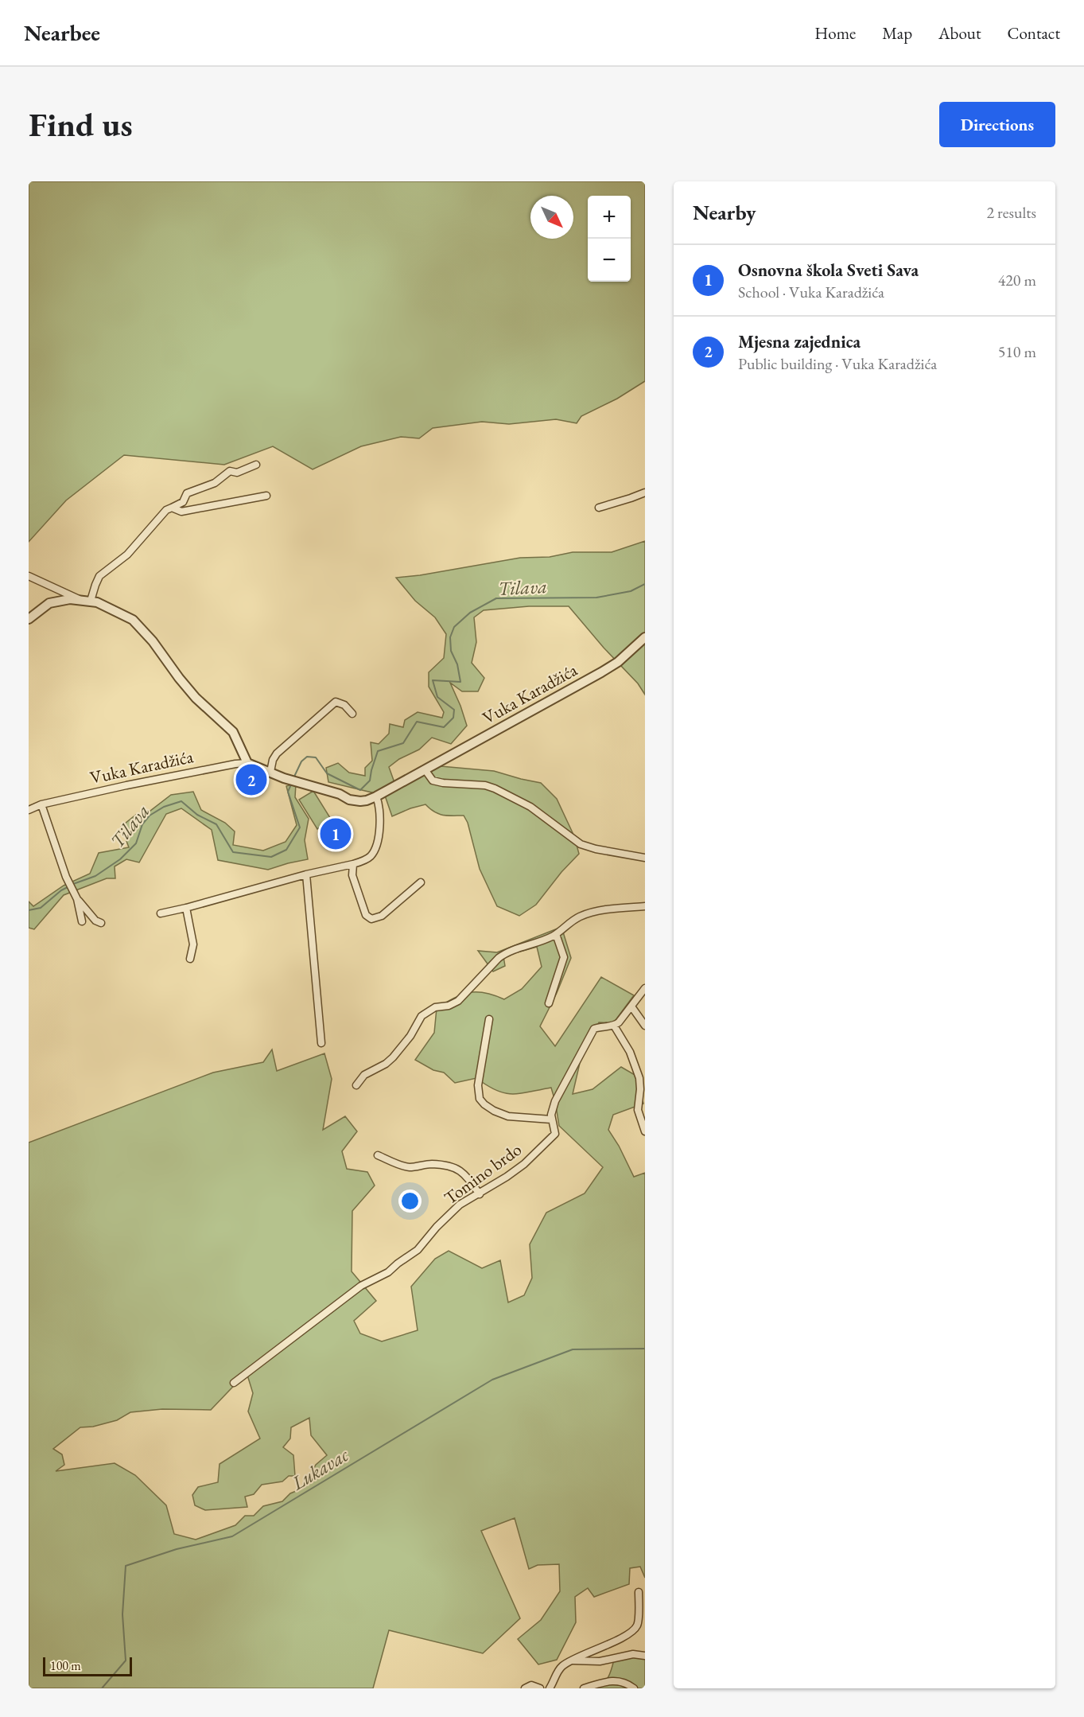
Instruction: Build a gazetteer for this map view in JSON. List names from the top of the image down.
{
  "streets": {
    "street": ["Vuka Karadžića", "Tomino brdo"]
  },
  "water": ["Tilava", "Lukavac"],
  "scale_bar": "100 m",
  "north": "bottom right",
  "page": {
    "header": "Nearbee",
    "nav": [
      "Home",
      "Map",
      "About",
      "Contact"
    ],
    "buttons": "Directions",
    "title": "Find us",
    "heading": ["Nearby", "2 results"],
    "map_buttons": ["+", "−"],
    "list": [
      {
        "mark": "1",
        "name": "Osnovna škola Sveti Sava",
        "note": "School · Vuka Karadžića",
        "value": "420 m"
      },
      {
        "mark": "2",
        "name": "Mjesna zajednica",
        "note": "Public building · Vuka Karadžića",
        "value": "510 m"
      }
    ],
    "pins": ["2", "1"],
    "scale": "100 m"
  }
}
